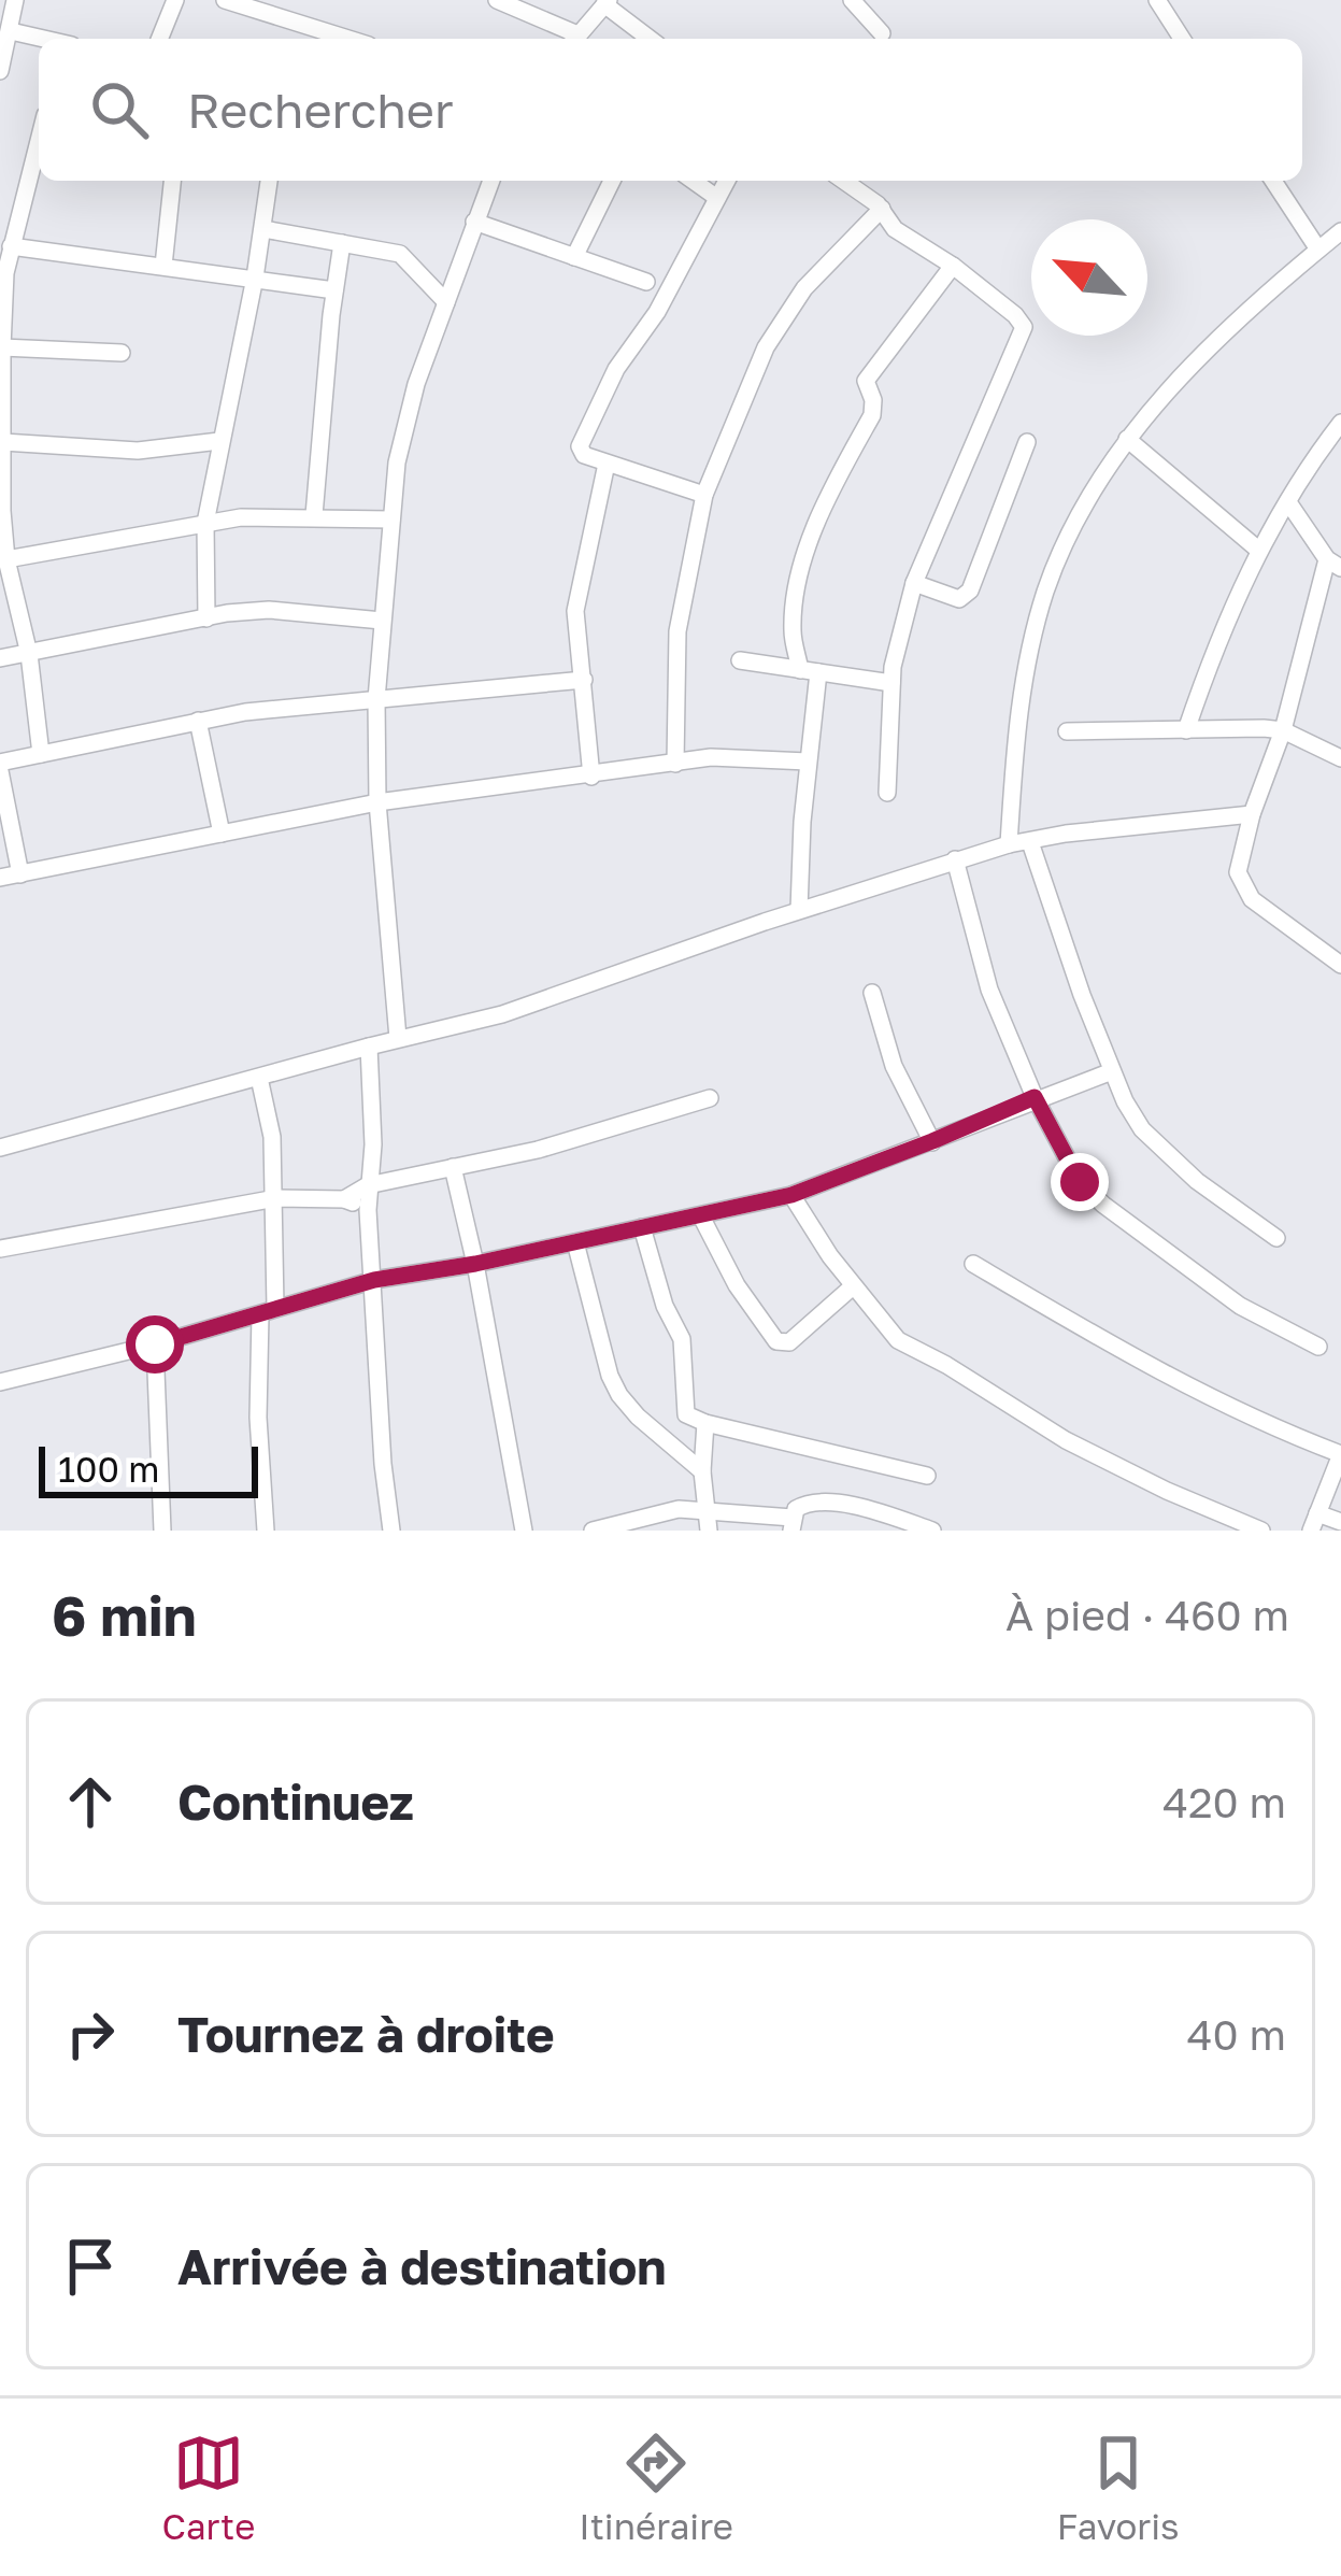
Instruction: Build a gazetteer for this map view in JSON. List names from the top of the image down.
{
  "scale_bar": "100 m",
  "north": "top left",
  "page": {
    "search": "Rechercher",
    "scale": "100 m",
    "heading": ["6 min", "À pied · 460 m"],
    "list": [
      ["Continuez", "420 m"],
      ["Tournez à droite", "40 m"],
      "Arrivée à destination"
    ],
    "nav": ["Carte", "Itinéraire", "Favoris"]
  }
}
